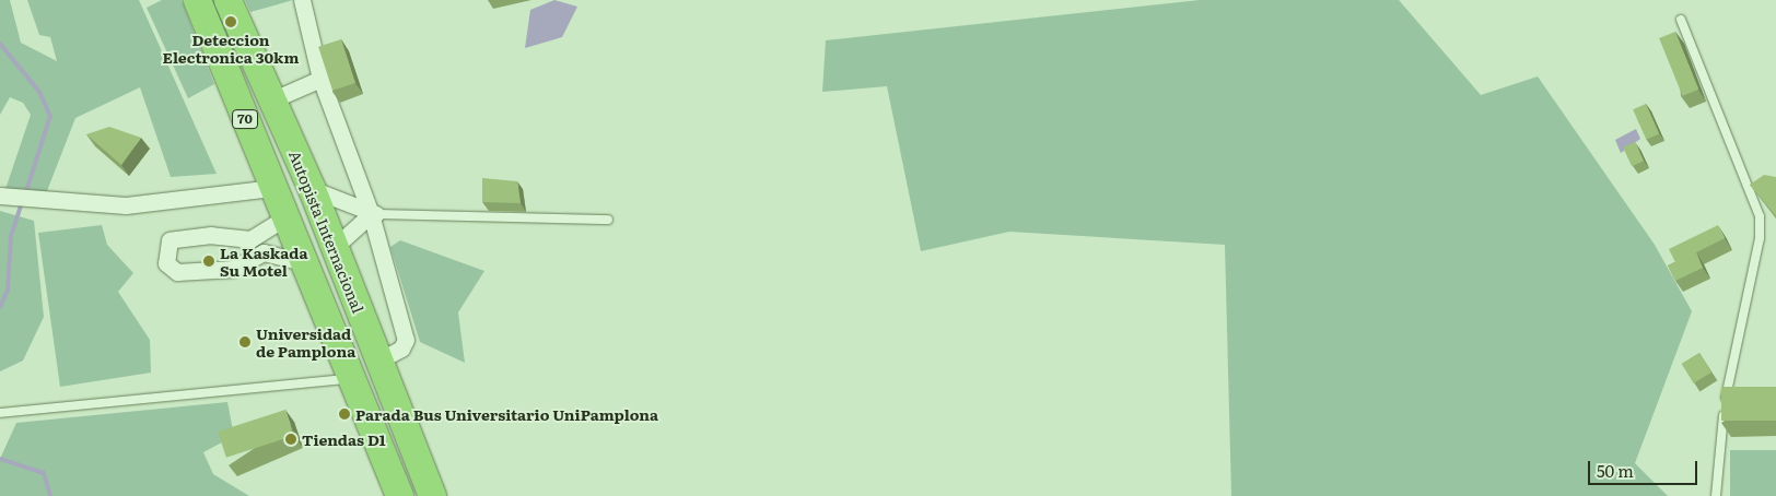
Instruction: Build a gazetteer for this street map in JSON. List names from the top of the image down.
{
  "streets": {
    "highway": ["70", "Autopista Internacional"]
  },
  "places": [
    "Deteccion Electronica 30km",
    "La Kaskada Su Motel",
    "Universidad de Pamplona",
    "Parada Bus Universitario UniPamplona",
    "Tiendas D1"
  ],
  "scale_bar": "50 m"
}
